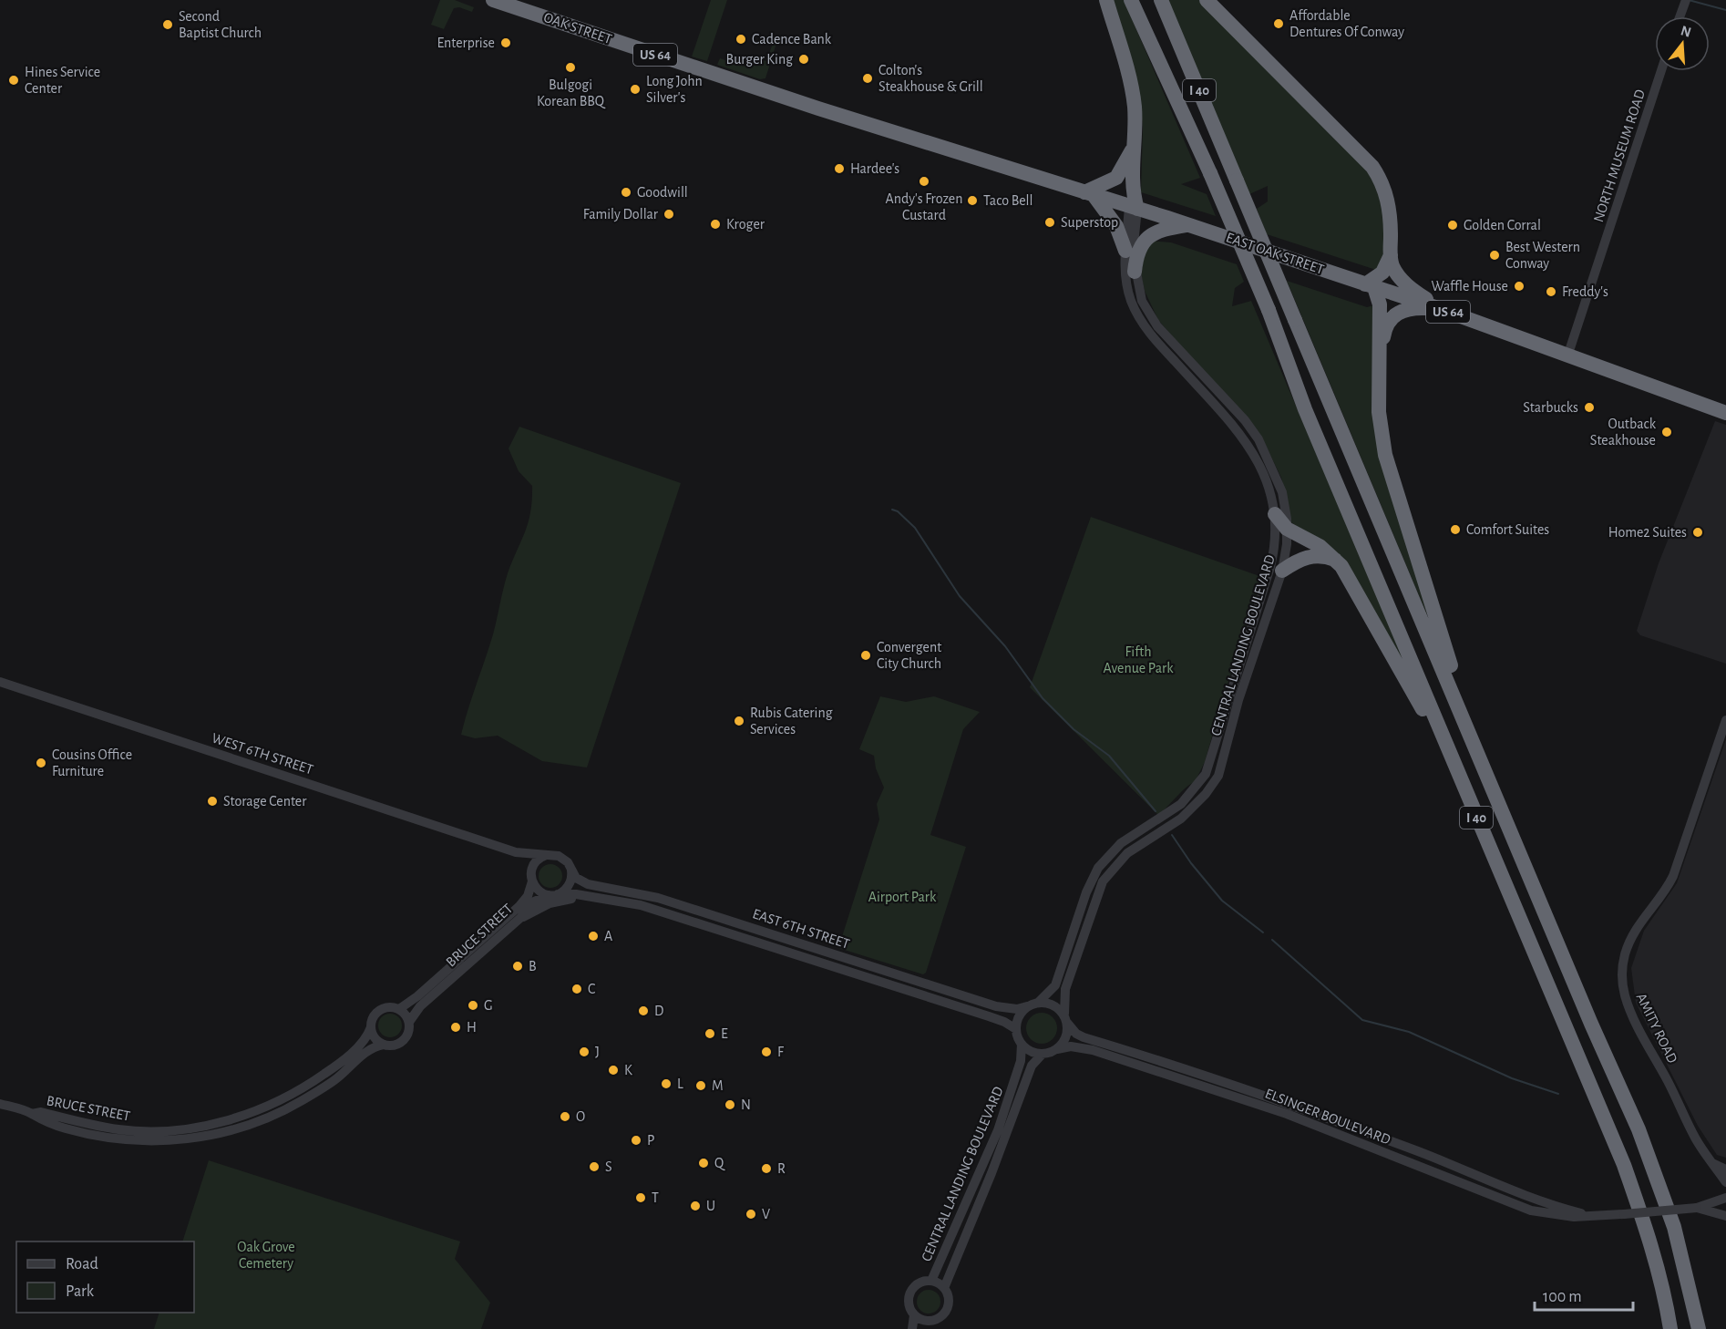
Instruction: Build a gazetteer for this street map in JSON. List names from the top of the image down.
{
  "streets": {
    "highway": [
      "OAK STREET",
      "US 64",
      "I 40",
      "EAST OAK STREET"
    ],
    "street": [
      "NORTH MUSEUM ROAD",
      "CENTRAL LANDING BOULEVARD",
      "WEST 6TH STREET",
      "EAST 6TH STREET",
      "BRUCE STREET",
      "AMITY ROAD",
      "ELSINGER BOULEVARD"
    ]
  },
  "crossings": [
    ["OAK STREET", "EAST OAK STREET"],
    ["NORTH MUSEUM ROAD", "EAST OAK STREET"],
    ["EAST OAK STREET", "CENTRAL LANDING BOULEVARD"],
    ["CENTRAL LANDING BOULEVARD", "EAST 6TH STREET"],
    ["CENTRAL LANDING BOULEVARD", "ELSINGER BOULEVARD"],
    ["WEST 6TH STREET", "EAST 6TH STREET"],
    ["WEST 6TH STREET", "BRUCE STREET"],
    ["EAST 6TH STREET", "BRUCE STREET"],
    ["EAST 6TH STREET", "ELSINGER BOULEVARD"]
  ],
  "parks": ["Fifth Avenue Park", "Airport Park", "Oak Grove Cemetery"],
  "places": [
    "Affordable Dentures Of Conway",
    "Second Baptist Church",
    "Cadence Bank",
    "Enterprise",
    "Burger King",
    "Bulgogi Korean BBQ",
    "Colton's Steakhouse & Grill",
    "Hines Service Center",
    "Long John Silver's",
    "Hardee's",
    "Andy's Frozen Custard",
    "Goodwill",
    "Taco Bell",
    "Family Dollar",
    "Superstop",
    "Kroger",
    "Golden Corral",
    "Best Western Conway",
    "Waffle House",
    "Freddy's",
    "Starbucks",
    "Outback Steakhouse",
    "Comfort Suites",
    "Home2 Suites",
    "Convergent City Church",
    "Rubis Catering Services",
    "Cousins Office Furniture",
    "Storage Center",
    "A",
    "B",
    "C",
    "G",
    "D",
    "H",
    "E",
    "J",
    "F",
    "K",
    "L",
    "M",
    "N",
    "O",
    "P",
    "Q",
    "S",
    "R",
    "T",
    "U",
    "V"
  ],
  "legend": ["Road", "Park"],
  "scale_bar": "100 m",
  "north": "top"
}
